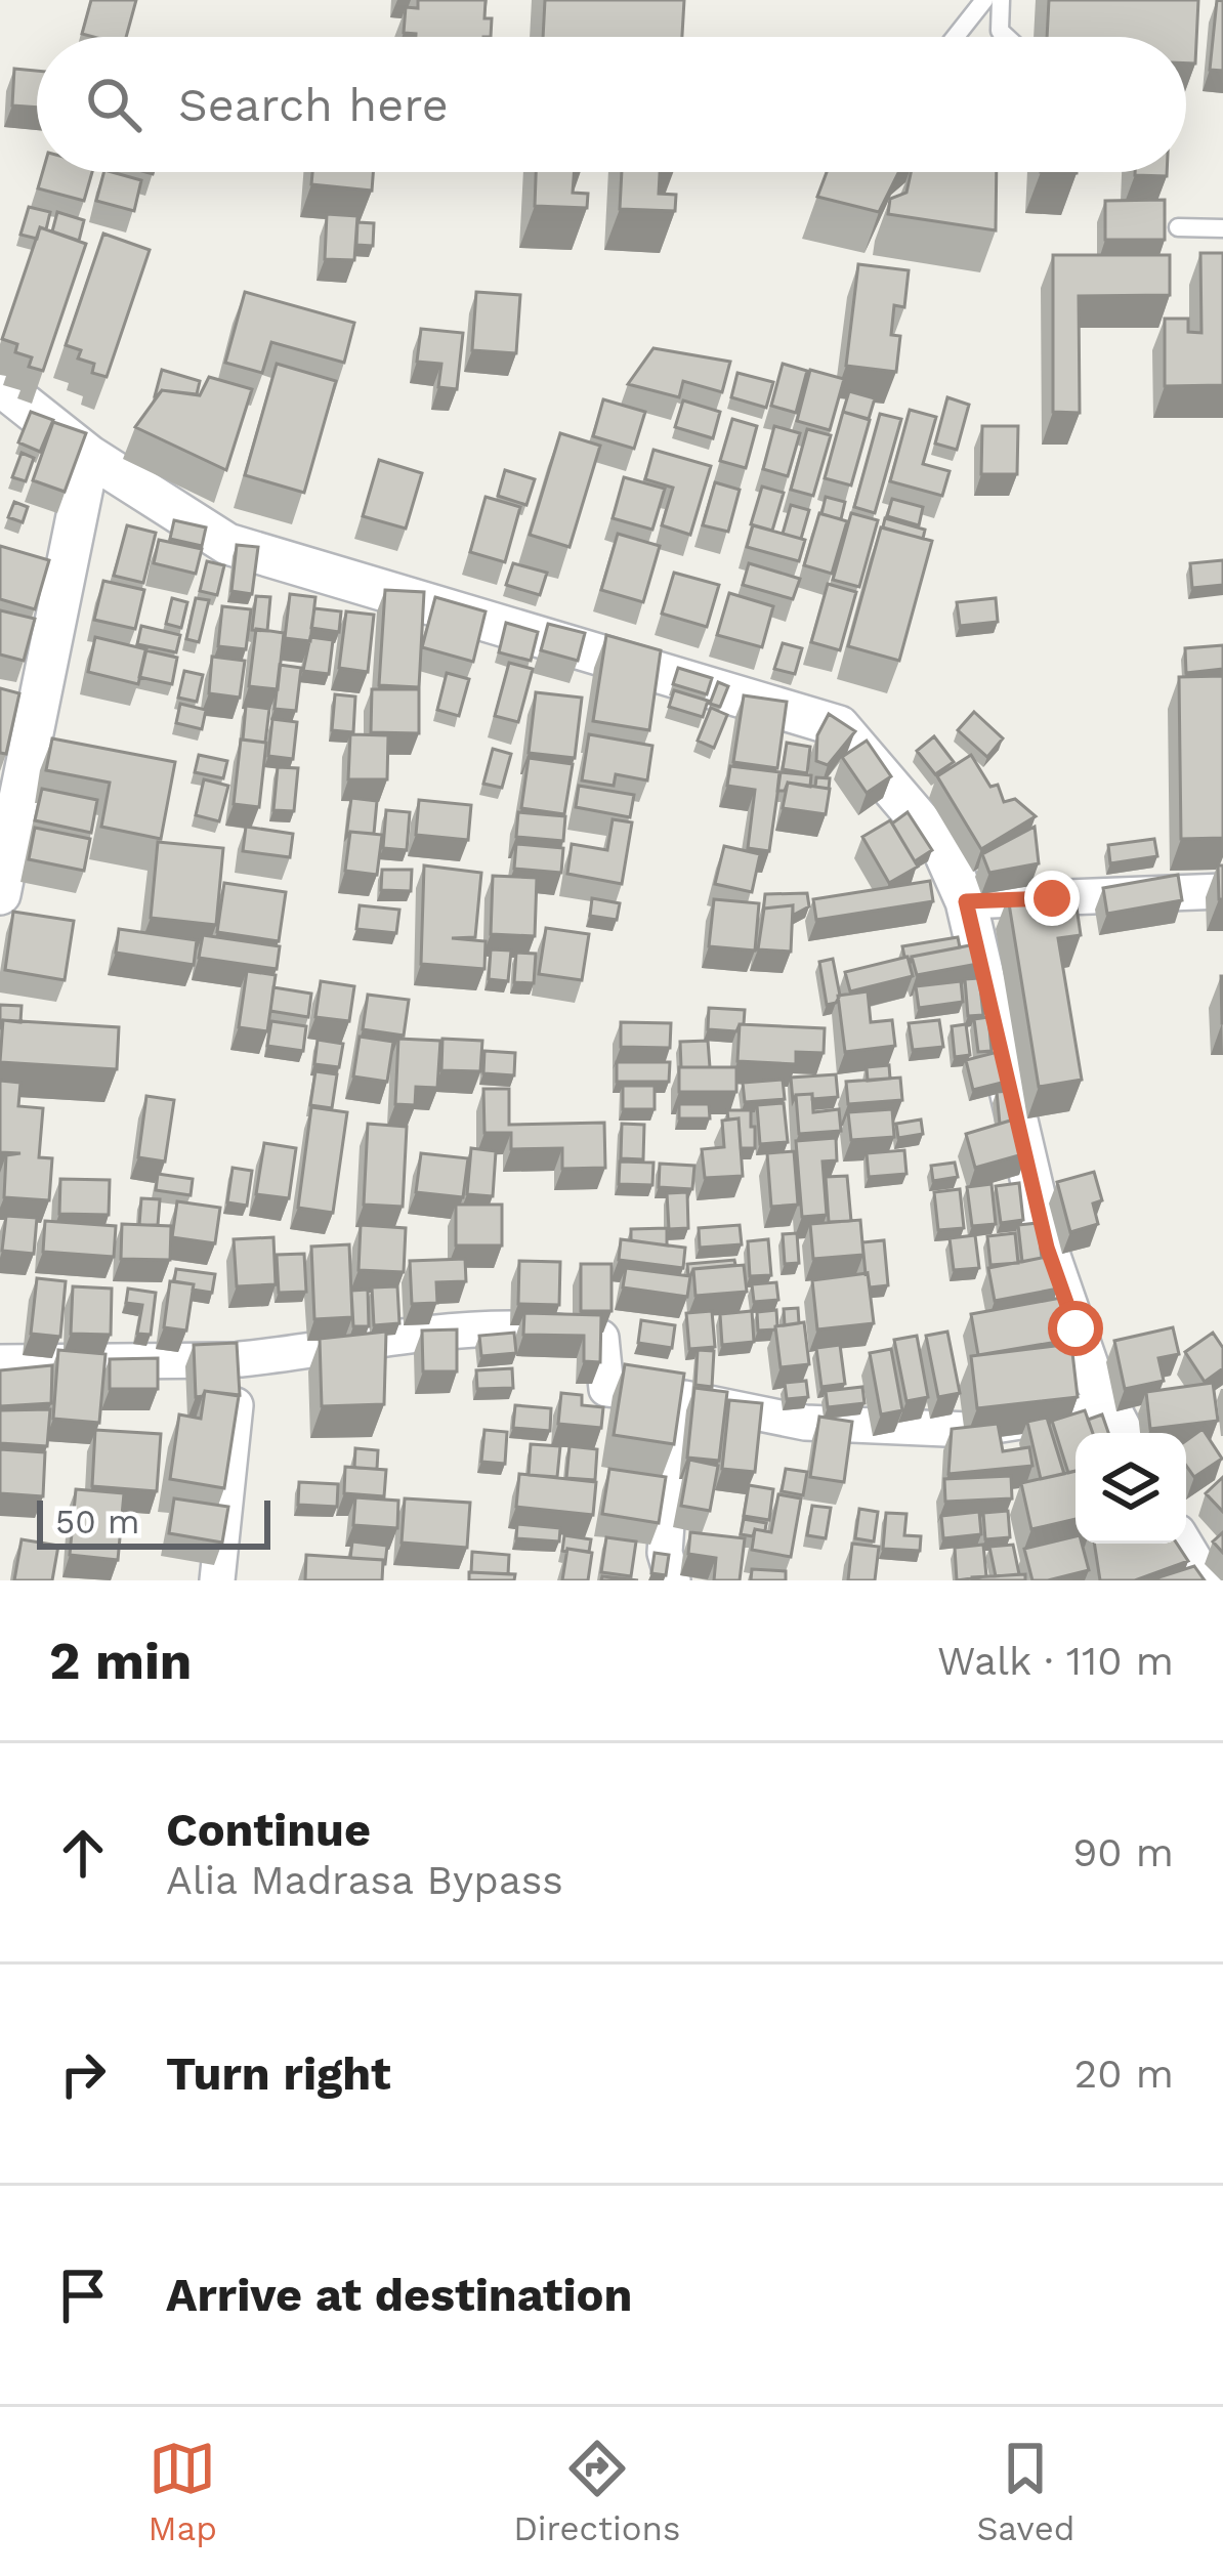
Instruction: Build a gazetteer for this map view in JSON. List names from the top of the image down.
{
  "scale_bar": "50 m",
  "page": {
    "search": "Search here",
    "scale": "50 m",
    "heading": ["2 min", "Walk · 110 m"],
    "list": [
      ["Continue", "Alia Madrasa Bypass", "90 m"],
      ["Turn right", "20 m"],
      "Arrive at destination"
    ],
    "nav": ["Map", "Directions", "Saved"]
  }
}
